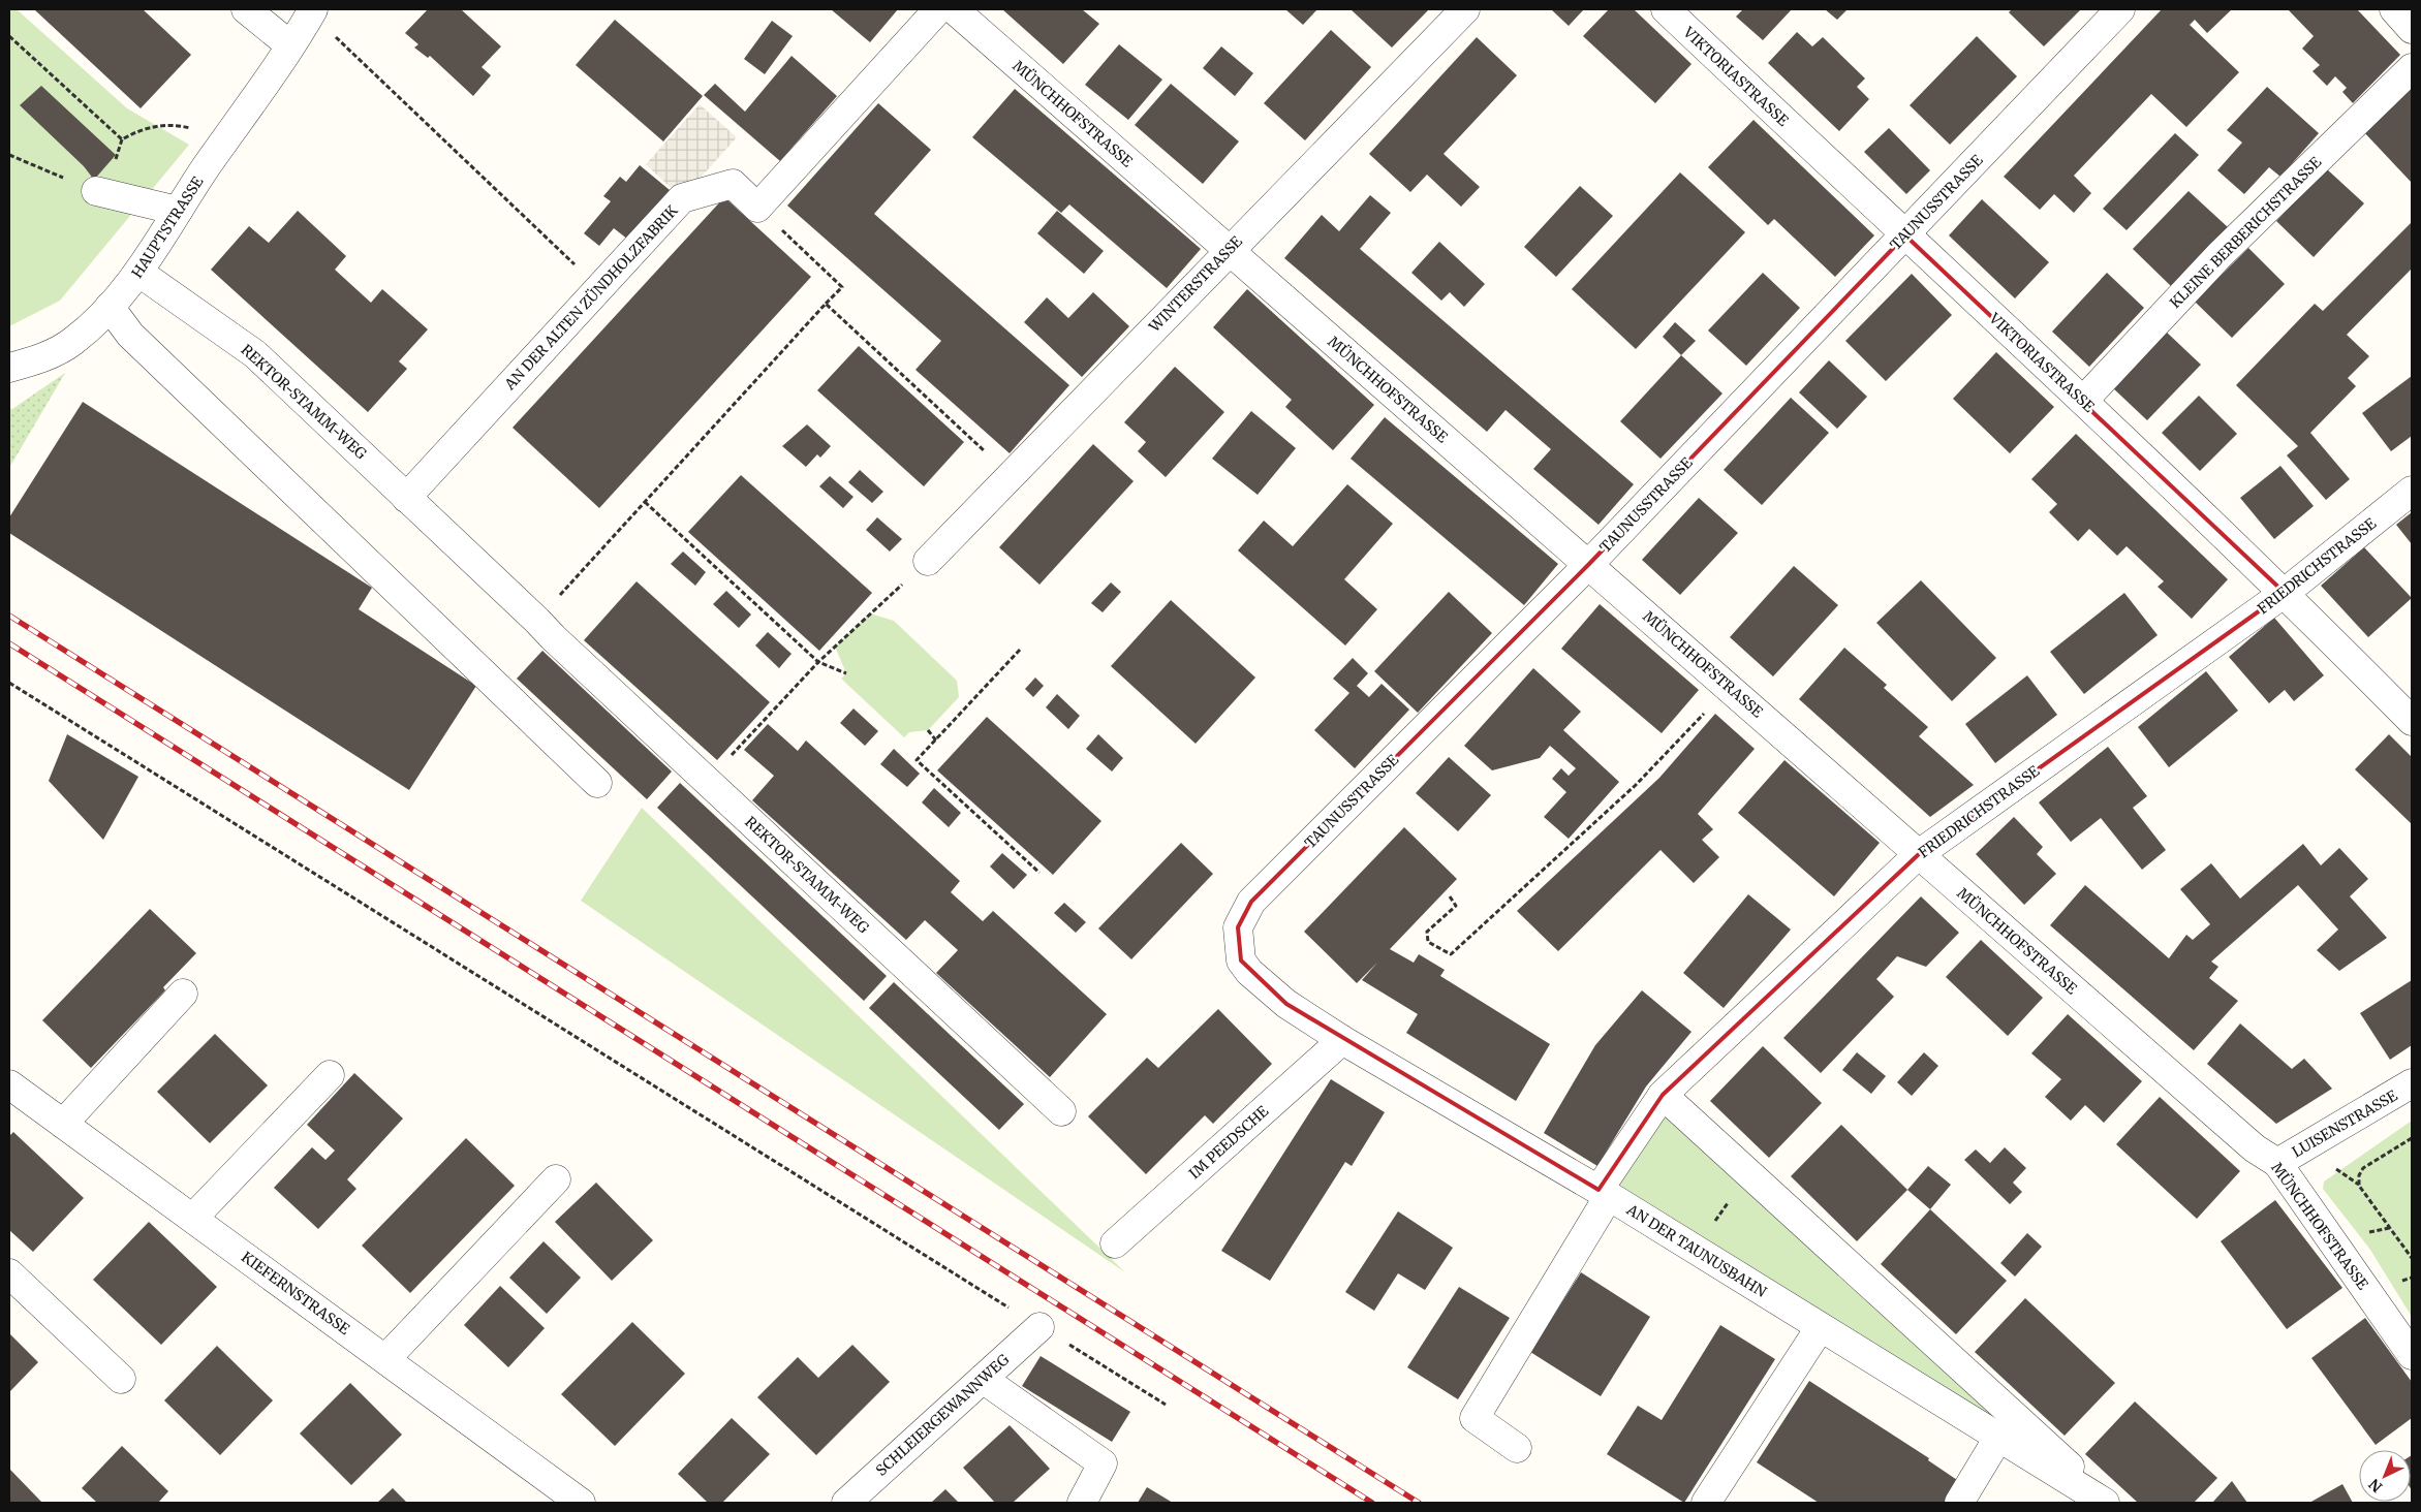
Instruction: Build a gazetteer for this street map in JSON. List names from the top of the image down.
{
  "streets": {
    "street": [
      "VIKTORIASTRASSE",
      "MÜNCHHOFSTRASSE",
      "TAUNUSSTRASSE",
      "HAUPTSTRASSE",
      "KLEINE BERBERICHSTRASSE",
      "WINTERSTRASSE",
      "AN DER ALTEN ZÜNDHOLZFABRIK",
      "REKTOR-STAMM-WEG",
      "FRIEDRICHSTRASSE",
      "LUISENSTRASSE",
      "IM PEEDSCHE",
      "AN DER TAUNUSBAHN",
      "KIEFERNSTRASSE",
      "SCHLEIERGEWANNWEG"
    ]
  },
  "crossings": [
    ["VIKTORIASTRASSE", "TAUNUSSTRASSE"],
    ["VIKTORIASTRASSE", "KLEINE BERBERICHSTRASSE"],
    ["VIKTORIASTRASSE", "FRIEDRICHSTRASSE"],
    ["MÜNCHHOFSTRASSE", "TAUNUSSTRASSE"],
    ["MÜNCHHOFSTRASSE", "WINTERSTRASSE"],
    ["MÜNCHHOFSTRASSE", "FRIEDRICHSTRASSE"],
    ["MÜNCHHOFSTRASSE", "LUISENSTRASSE"],
    ["TAUNUSSTRASSE", "AN DER TAUNUSBAHN"],
    ["HAUPTSTRASSE", "REKTOR-STAMM-WEG"],
    ["AN DER ALTEN ZÜNDHOLZFABRIK", "REKTOR-STAMM-WEG"],
    ["FRIEDRICHSTRASSE", "AN DER TAUNUSBAHN"],
    ["IM PEEDSCHE", "AN DER TAUNUSBAHN"]
  ],
  "north": "bottom left"
}
